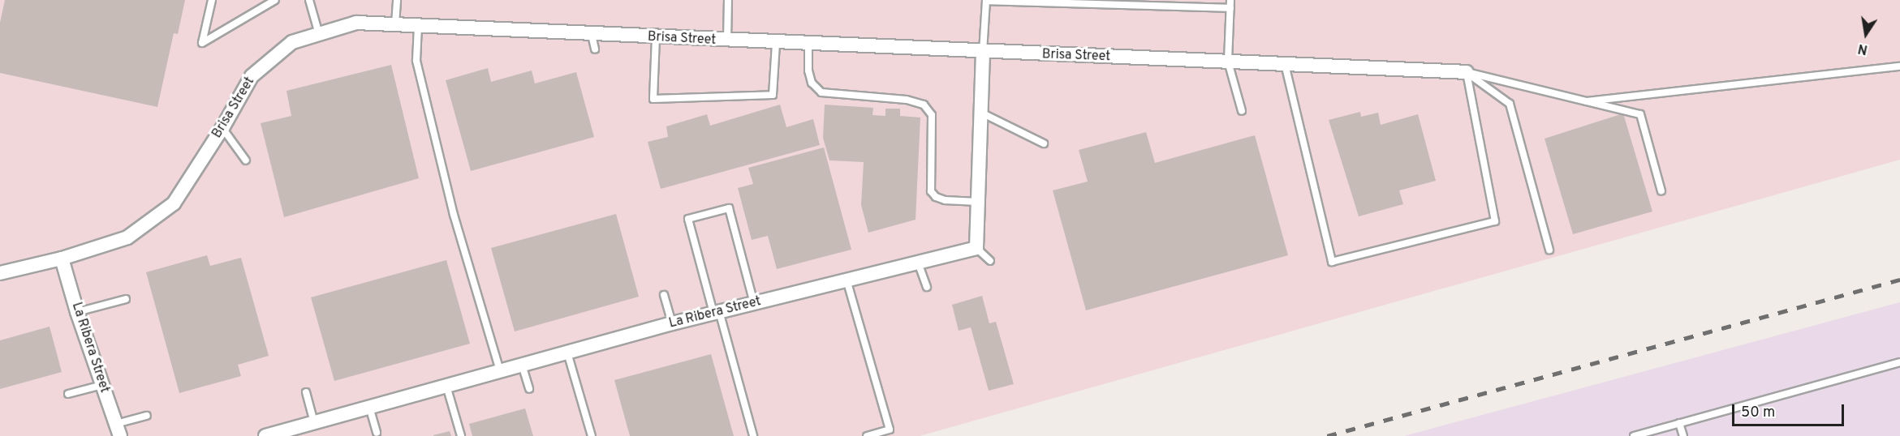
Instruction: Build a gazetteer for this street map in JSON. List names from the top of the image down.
{
  "streets": {
    "street": ["Brisa Street", "La Ribera Street"]
  },
  "crossings": [
    ["Brisa Street", "La Ribera Street"]
  ],
  "scale_bar": "50 m",
  "north": "bottom"
}
